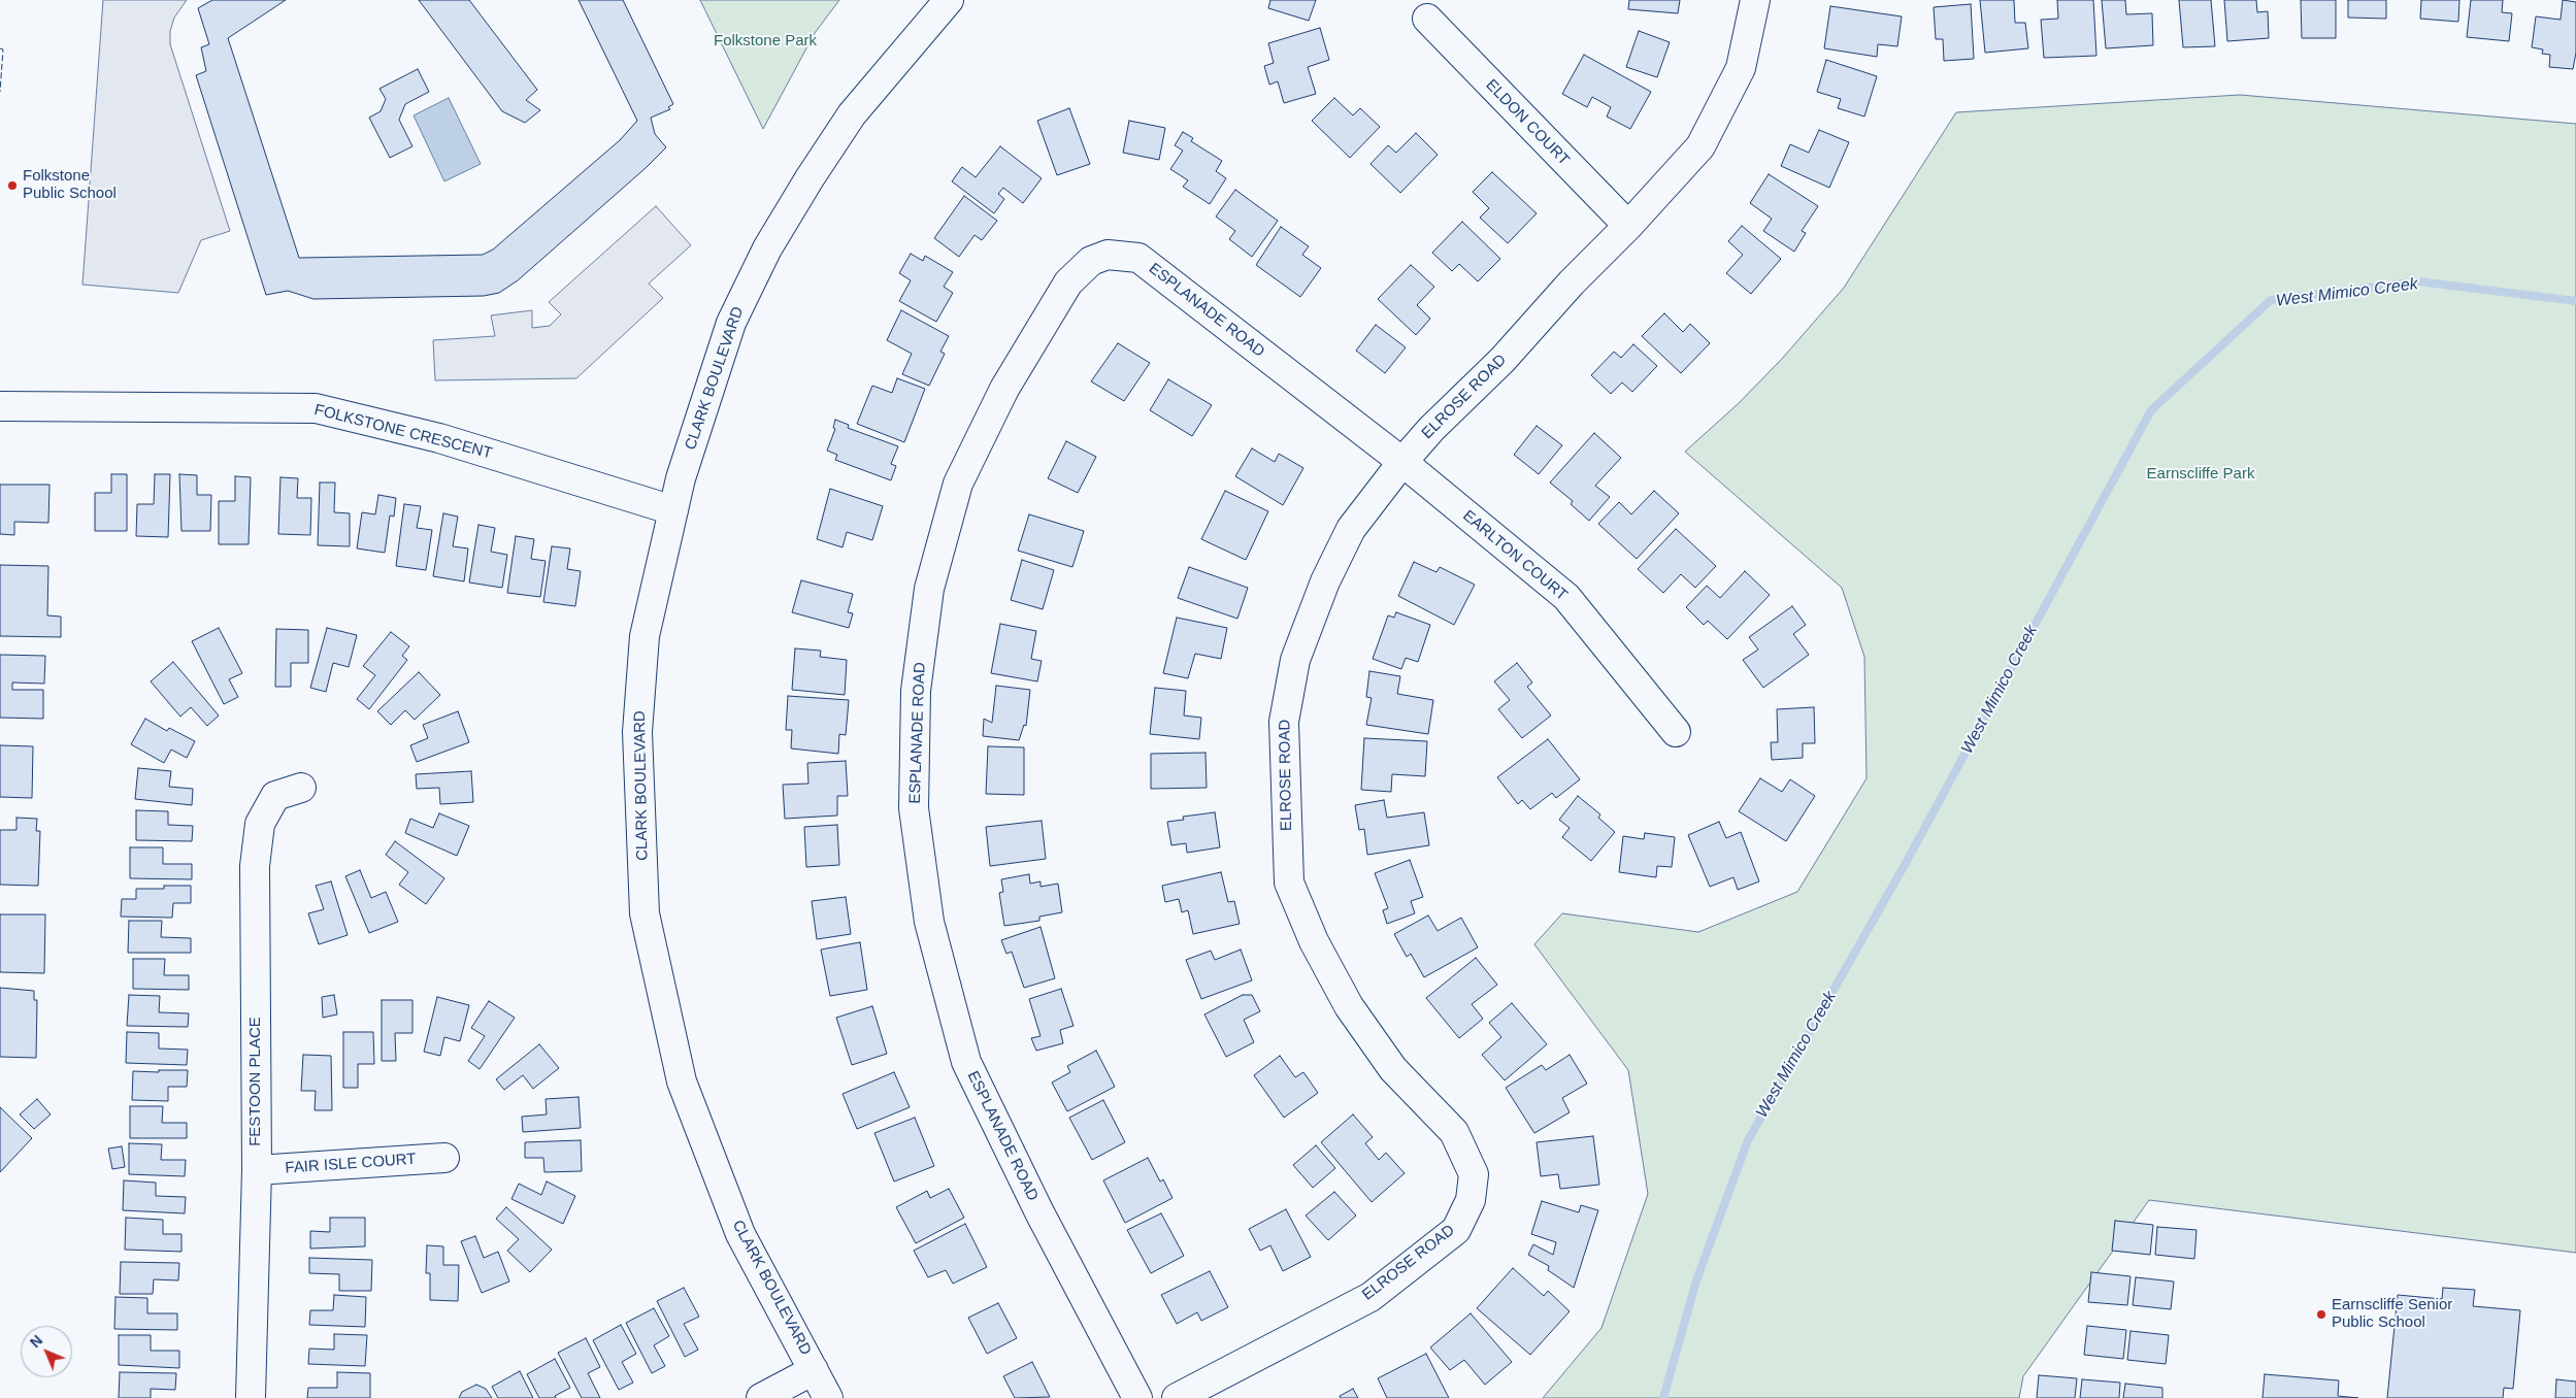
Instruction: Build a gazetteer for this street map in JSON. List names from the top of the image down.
{
  "streets": {
    "street": [
      "ELDON COURT",
      "ESPLANADE ROAD",
      "CLARK BOULEVARD",
      "ELROSE ROAD",
      "FOLKSTONE CRESCENT",
      "EARLTON COURT",
      "FESTOON PLACE",
      "FAIR ISLE COURT"
    ]
  },
  "crossings": [
    ["ELDON COURT", "ELROSE ROAD"],
    ["ESPLANADE ROAD", "ELROSE ROAD"],
    ["ESPLANADE ROAD", "EARLTON COURT"],
    ["CLARK BOULEVARD", "FOLKSTONE CRESCENT"],
    ["ELROSE ROAD", "EARLTON COURT"],
    ["FESTOON PLACE", "FAIR ISLE COURT"]
  ],
  "water": ["West Mimico Creek"],
  "parks": ["Folkstone Park", "Earnscliffe Park"],
  "places": ["Folkstone Public School", "Earnscliffe Senior Public School"],
  "north": "top left"
}
